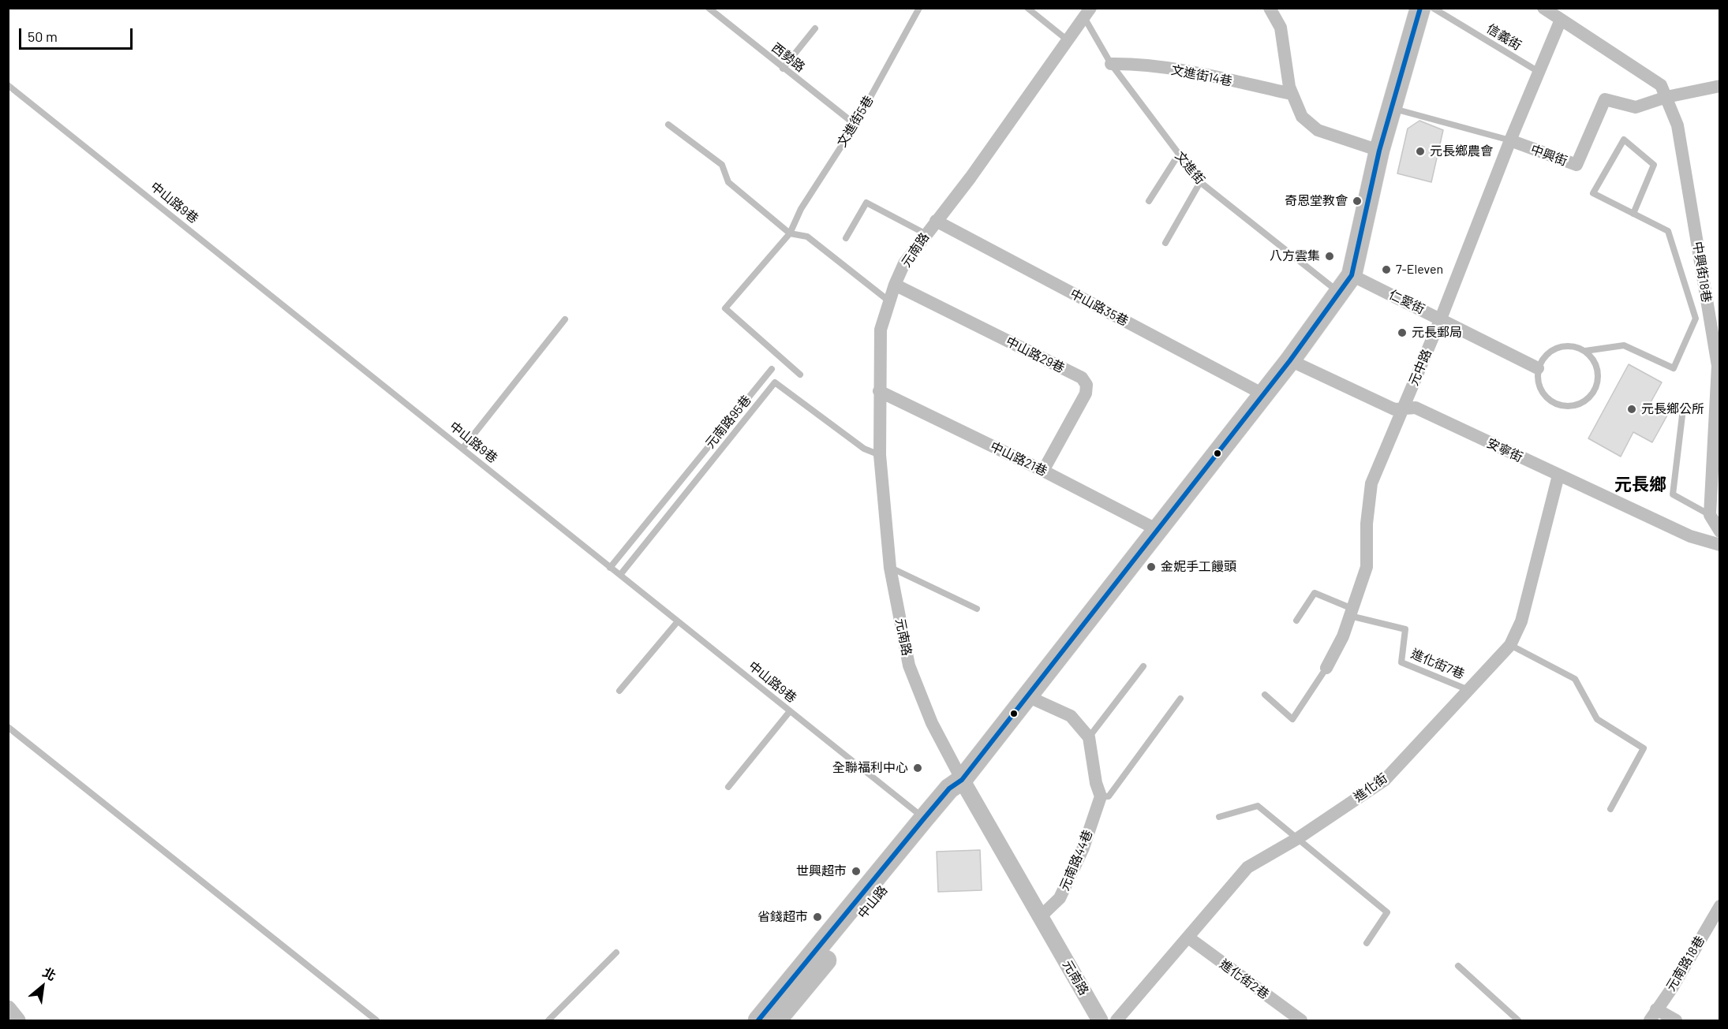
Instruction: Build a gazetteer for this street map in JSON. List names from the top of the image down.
{
  "streets": {
    "main road": ["中山路"],
    "street": [
      "文進街14巷",
      "中興街",
      "元南路",
      "中興街18巷",
      "仁愛街",
      "中山路35巷",
      "中山路29巷",
      "元中路",
      "安寧街",
      "中山路21巷",
      "進化街",
      "元南路44巷",
      "元南路18巷",
      "進化街2巷"
    ],
    "lane": [
      "信義街",
      "西勢路",
      "文進街5巷",
      "文進街",
      "中山路9巷",
      "元南路95巷",
      "進化街7巷"
    ]
  },
  "crossings": [
    ["信義街", "元中路"],
    ["西勢路", "文進街5巷"],
    ["文進街14巷", "文進街"],
    ["中興街", "中興街18巷"],
    ["中興街", "元中路"],
    ["中興街", "中山路"],
    ["文進街", "中山路"],
    ["中山路9巷", "元南路95巷"],
    ["中山路9巷", "中山路"],
    ["元南路", "中山路35巷"],
    ["元南路", "中山路29巷"],
    ["元南路", "元南路95巷"],
    ["元南路", "中山路21巷"],
    ["元南路", "元南路44巷"],
    ["元南路", "中山路"],
    ["仁愛街", "元中路"],
    ["仁愛街", "中山路"],
    ["中山路35巷", "中山路"],
    ["中山路29巷", "中山路21巷"],
    ["元中路", "安寧街"],
    ["元中路", "進化街7巷"],
    ["安寧街", "進化街"],
    ["安寧街", "中山路"],
    ["中山路21巷", "中山路"],
    ["進化街7巷", "進化街"],
    ["進化街", "進化街2巷"]
  ],
  "districts": ["元長鄉"],
  "places": [
    "元長鄉農會",
    "奇恩堂教會",
    "八方雲集",
    "7-Eleven",
    "元長郵局",
    "元長鄉公所",
    "金妮手工饅頭",
    "全聯福利中心",
    "世興超市",
    "省錢超市"
  ],
  "scale_bar": "50 m",
  "north": "top right"
}
